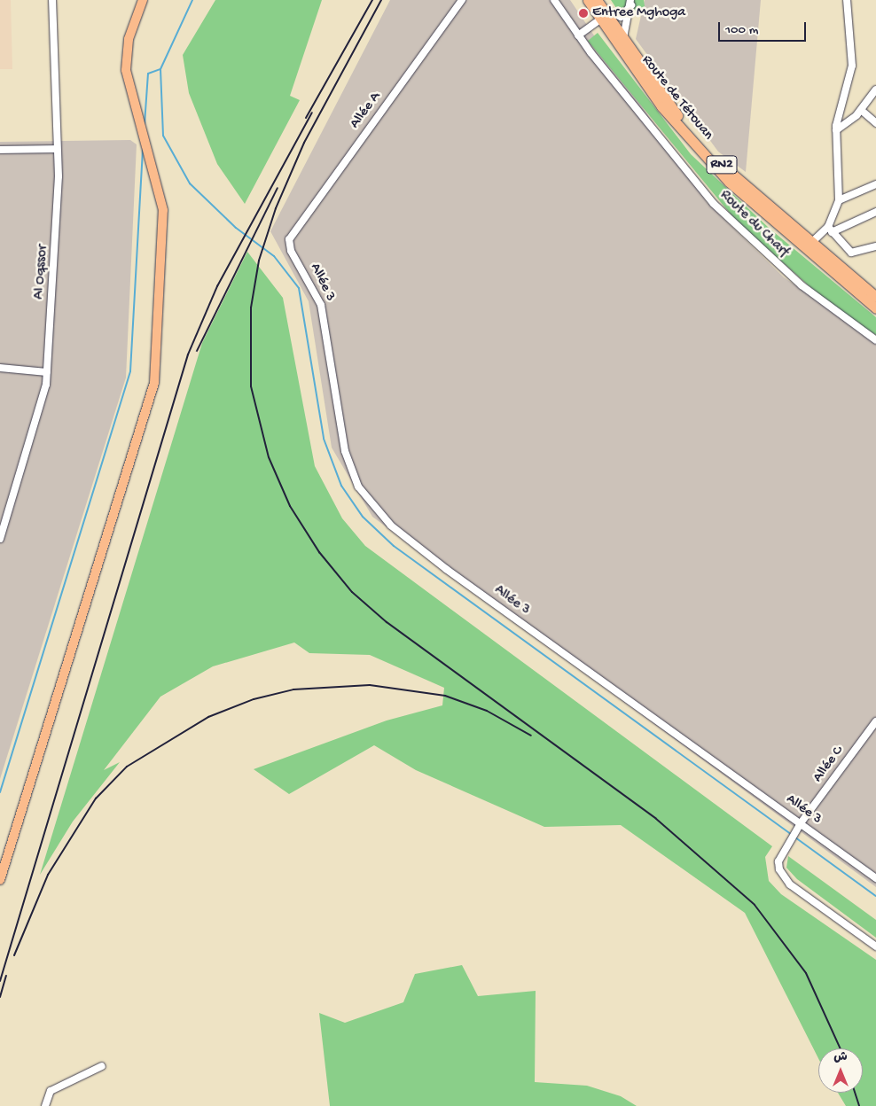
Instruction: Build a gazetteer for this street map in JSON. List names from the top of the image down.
{
  "streets": {
    "highway": ["Route de Tétouan", "RN2"],
    "street": [
      "Allée A",
      "Route du Charf",
      "Al Oqssor",
      "Allée 3",
      "Allée C"
    ]
  },
  "crossings": [
    ["Allée A", "Allée 3"],
    ["Allée 3", "Allée C"]
  ],
  "places": ["Entree Mghoga"],
  "scale_bar": "100 m",
  "north": "top"
}
